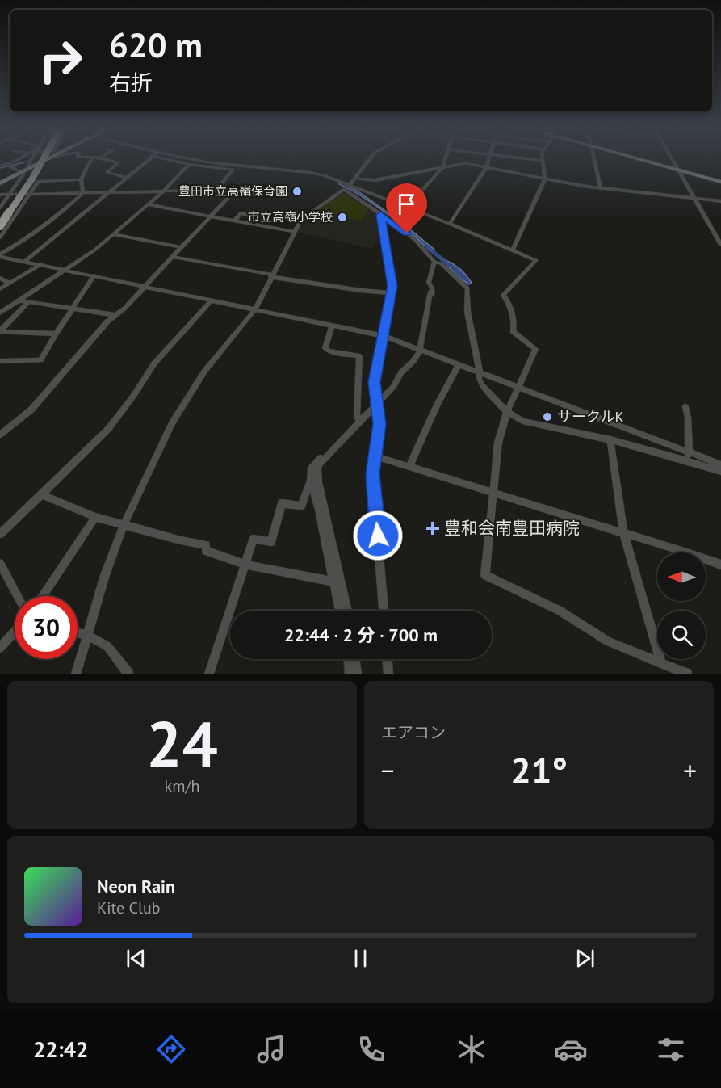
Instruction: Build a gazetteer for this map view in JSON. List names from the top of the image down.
{
  "places": {
    "other": ["豊田市立高嶺保育園", "市立高嶺小学校", "サークルK"],
    "health": ["豊和会南豊田病院"]
  },
  "north": "left",
  "page": {
    "turn": ["620 m", "右折"],
    "limit": "30",
    "trip": "22:44 · 2 分 · 700 m",
    "tile": [
      ["24", "km/h"],
      "エアコン"
    ],
    "heat": ["−", "21°", "+"],
    "song": ["Neon Rain", "Kite Club"],
    "tabs": "22:42"
  }
}
